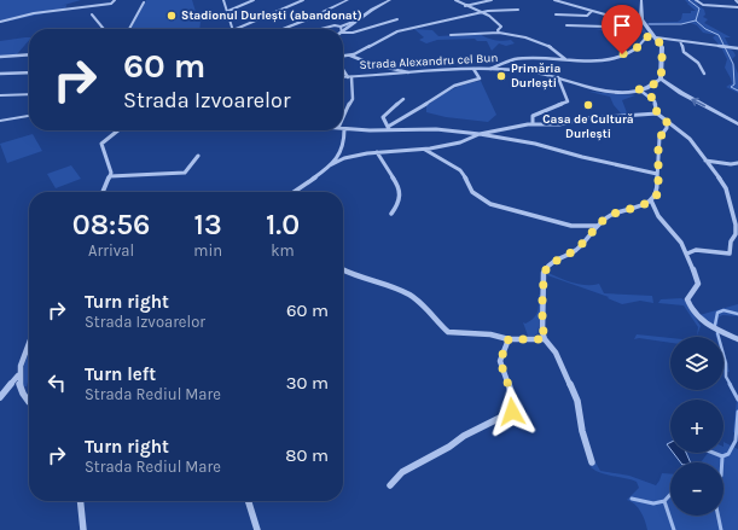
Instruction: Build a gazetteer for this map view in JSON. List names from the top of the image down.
{
  "streets": {
    "street": ["Strada Alexandru cel Bun"]
  },
  "places": ["Stadionul Durlești (abandonat)", "Primăria Durlești", "Casa de Cultură Durlești"],
  "page": {
    "turn": ["60 m", "Strada Izvoarelor"],
    "eta": [
      "08:56",
      "Arrival",
      "13",
      "min",
      "1.0",
      "km"
    ],
    "list": [
      {
        "name": "Turn right",
        "note": "Strada Izvoarelor",
        "value": "60 m"
      },
      {
        "name": "Turn left",
        "note": "Strada Rediul Mare",
        "value": "30 m"
      },
      {
        "name": "Turn right",
        "note": "Strada Rediul Mare",
        "value": "80 m"
      }
    ],
    "map_buttons": ["+", "−"]
  }
}
